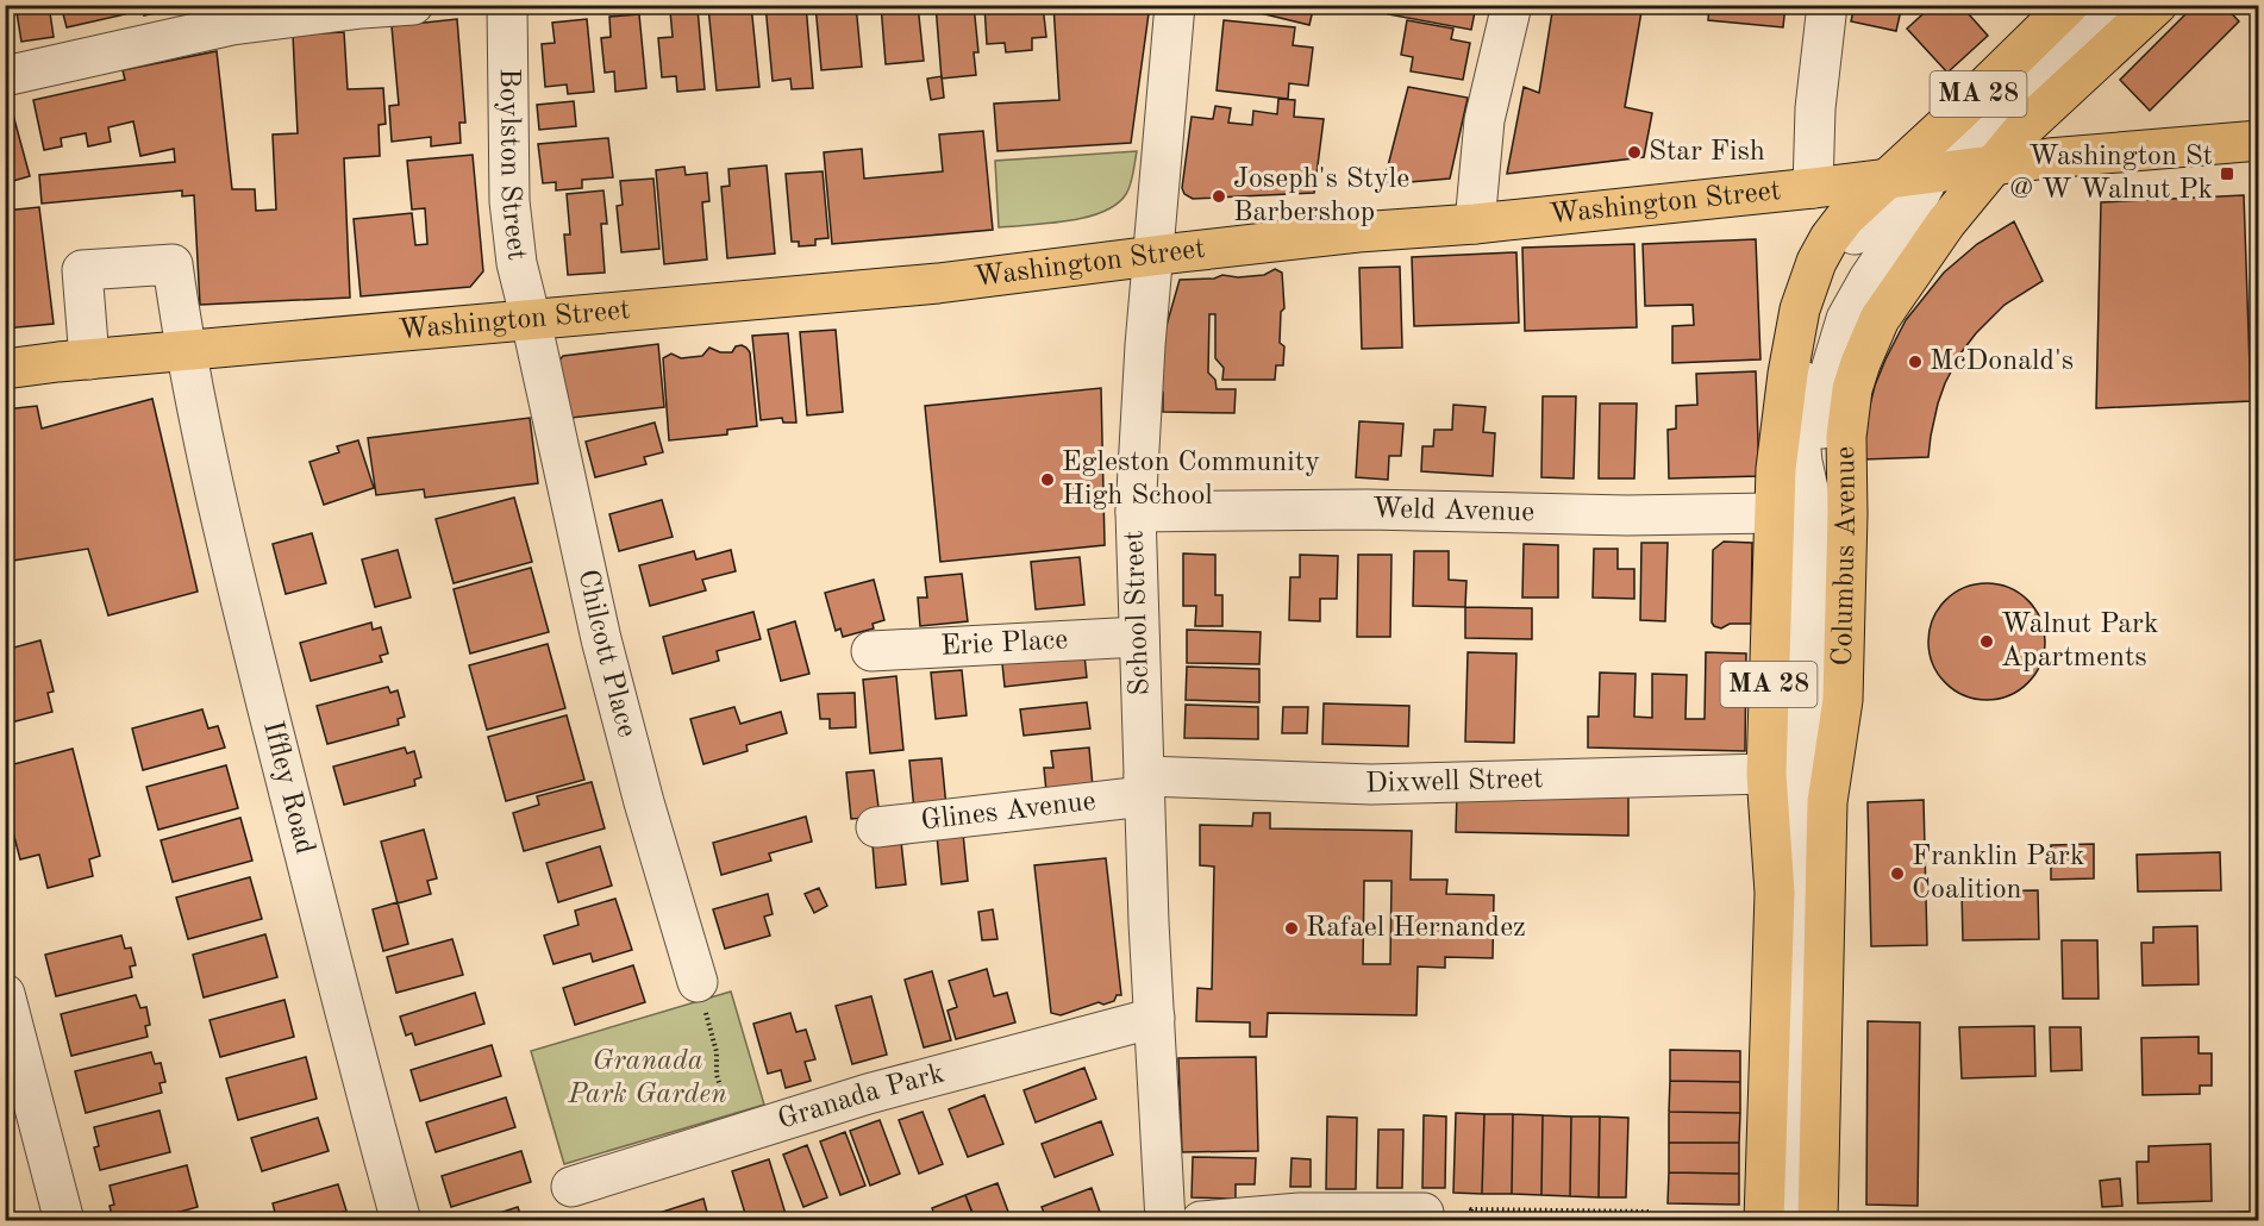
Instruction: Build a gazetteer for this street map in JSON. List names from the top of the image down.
{
  "streets": {
    "main road": ["MA 28", "Washington Street", "Columbus Avenue"],
    "street": [
      "Boylston Street",
      "Weld Avenue",
      "School Street",
      "Erie Place",
      "Chilcott Place",
      "Dixwell Street",
      "Iffley Road",
      "Glines Avenue",
      "Granada Park"
    ]
  },
  "crossings": [
    ["MA 28", "Washington Street"],
    ["MA 28", "Weld Avenue"],
    ["MA 28", "Dixwell Street"],
    ["Boylston Street", "Washington Street"],
    ["Boylston Street", "Chilcott Place"],
    ["Washington Street", "Columbus Avenue"],
    ["Washington Street", "School Street"],
    ["Washington Street", "Chilcott Place"],
    ["Washington Street", "Iffley Road"],
    ["Weld Avenue", "School Street"],
    ["School Street", "Erie Place"],
    ["School Street", "Dixwell Street"],
    ["School Street", "Glines Avenue"],
    ["School Street", "Granada Park"],
    ["Dixwell Street", "Glines Avenue"]
  ],
  "parks": ["Granada Park Garden"],
  "places": {
    "other": [
      "Star Fish",
      "Joseph's Style Barbershop",
      "McDonald's",
      "Egleston Community High School",
      "Walnut Park Apartments",
      "Franklin Park Coalition",
      "Rafael Hernandez"
    ],
    "transit": ["Washington St @ W Walnut Pk"]
  }
}
